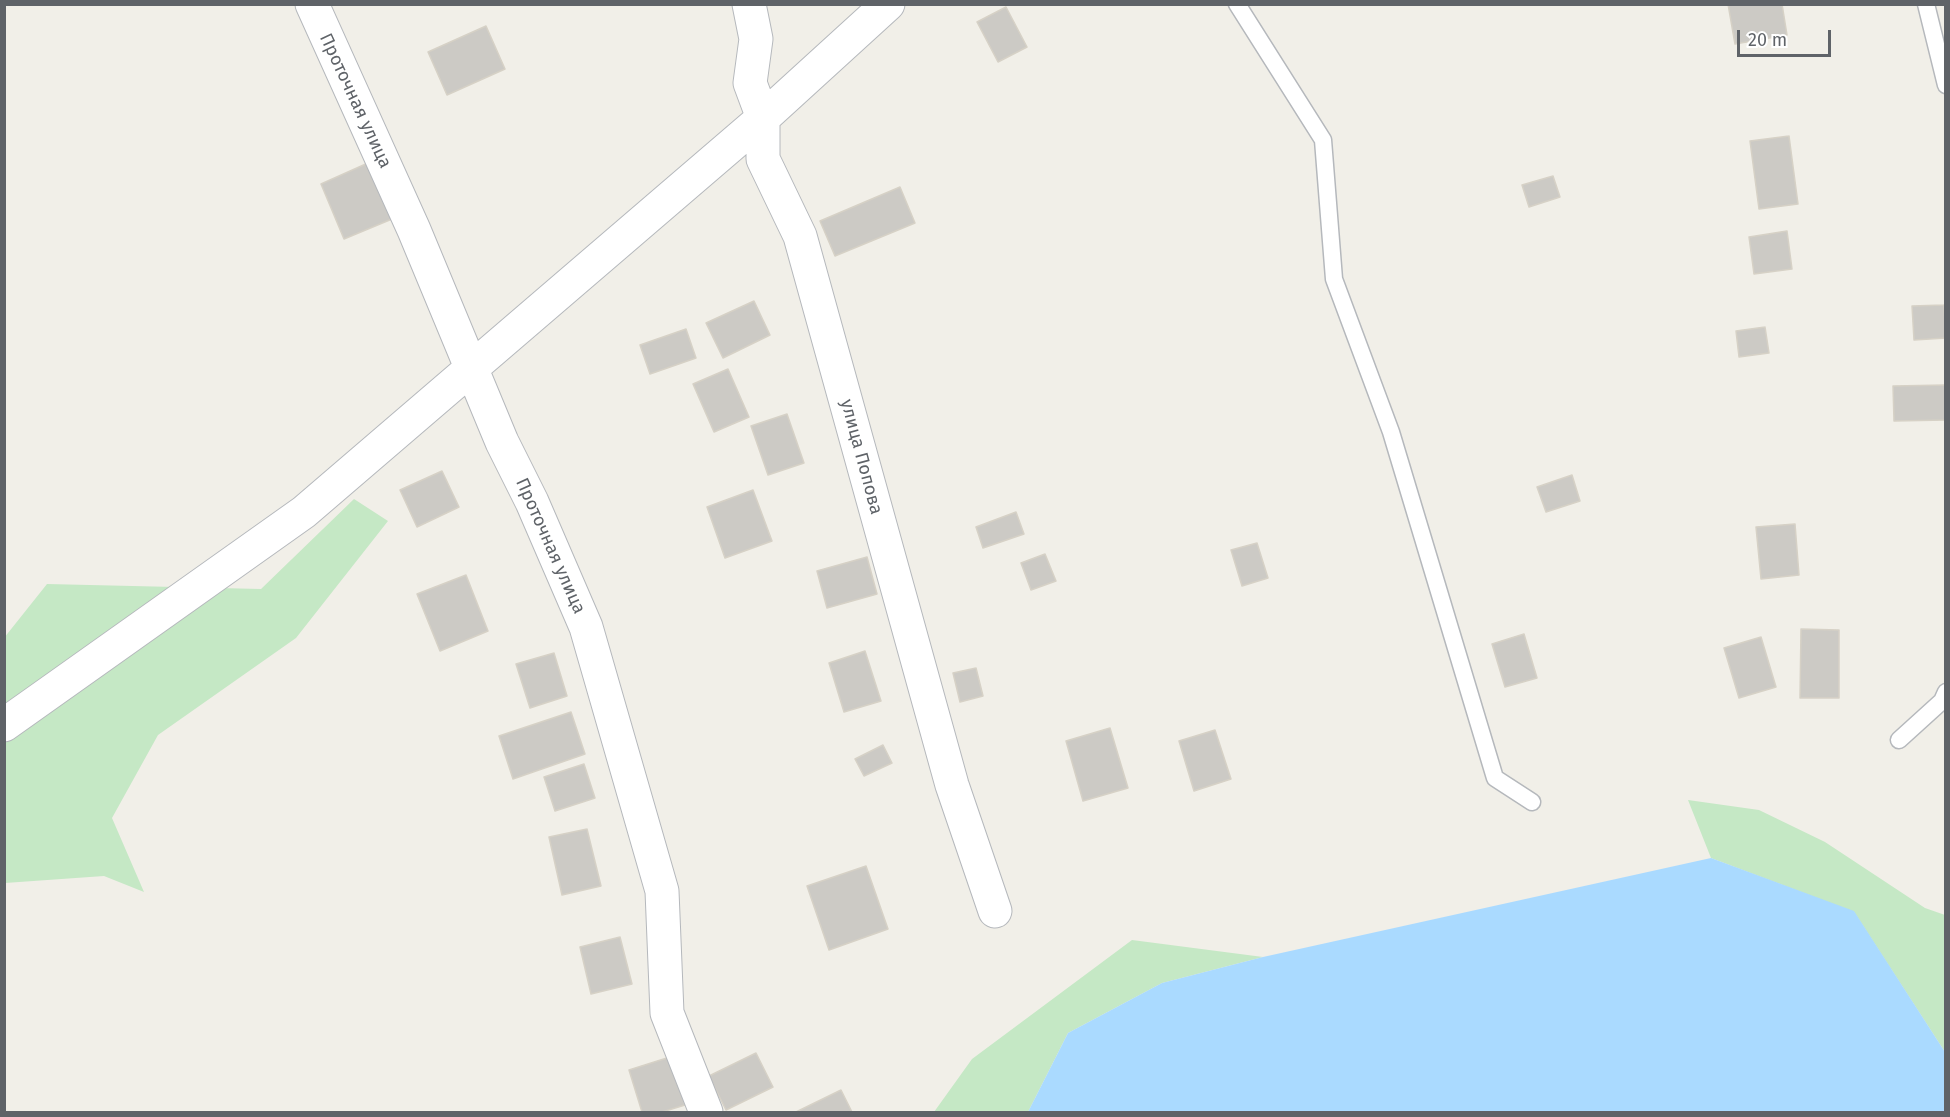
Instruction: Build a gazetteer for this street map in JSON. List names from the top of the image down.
{
  "streets": {
    "street": ["Проточная улица", "улица Попова"]
  },
  "scale_bar": "20 m"
}
